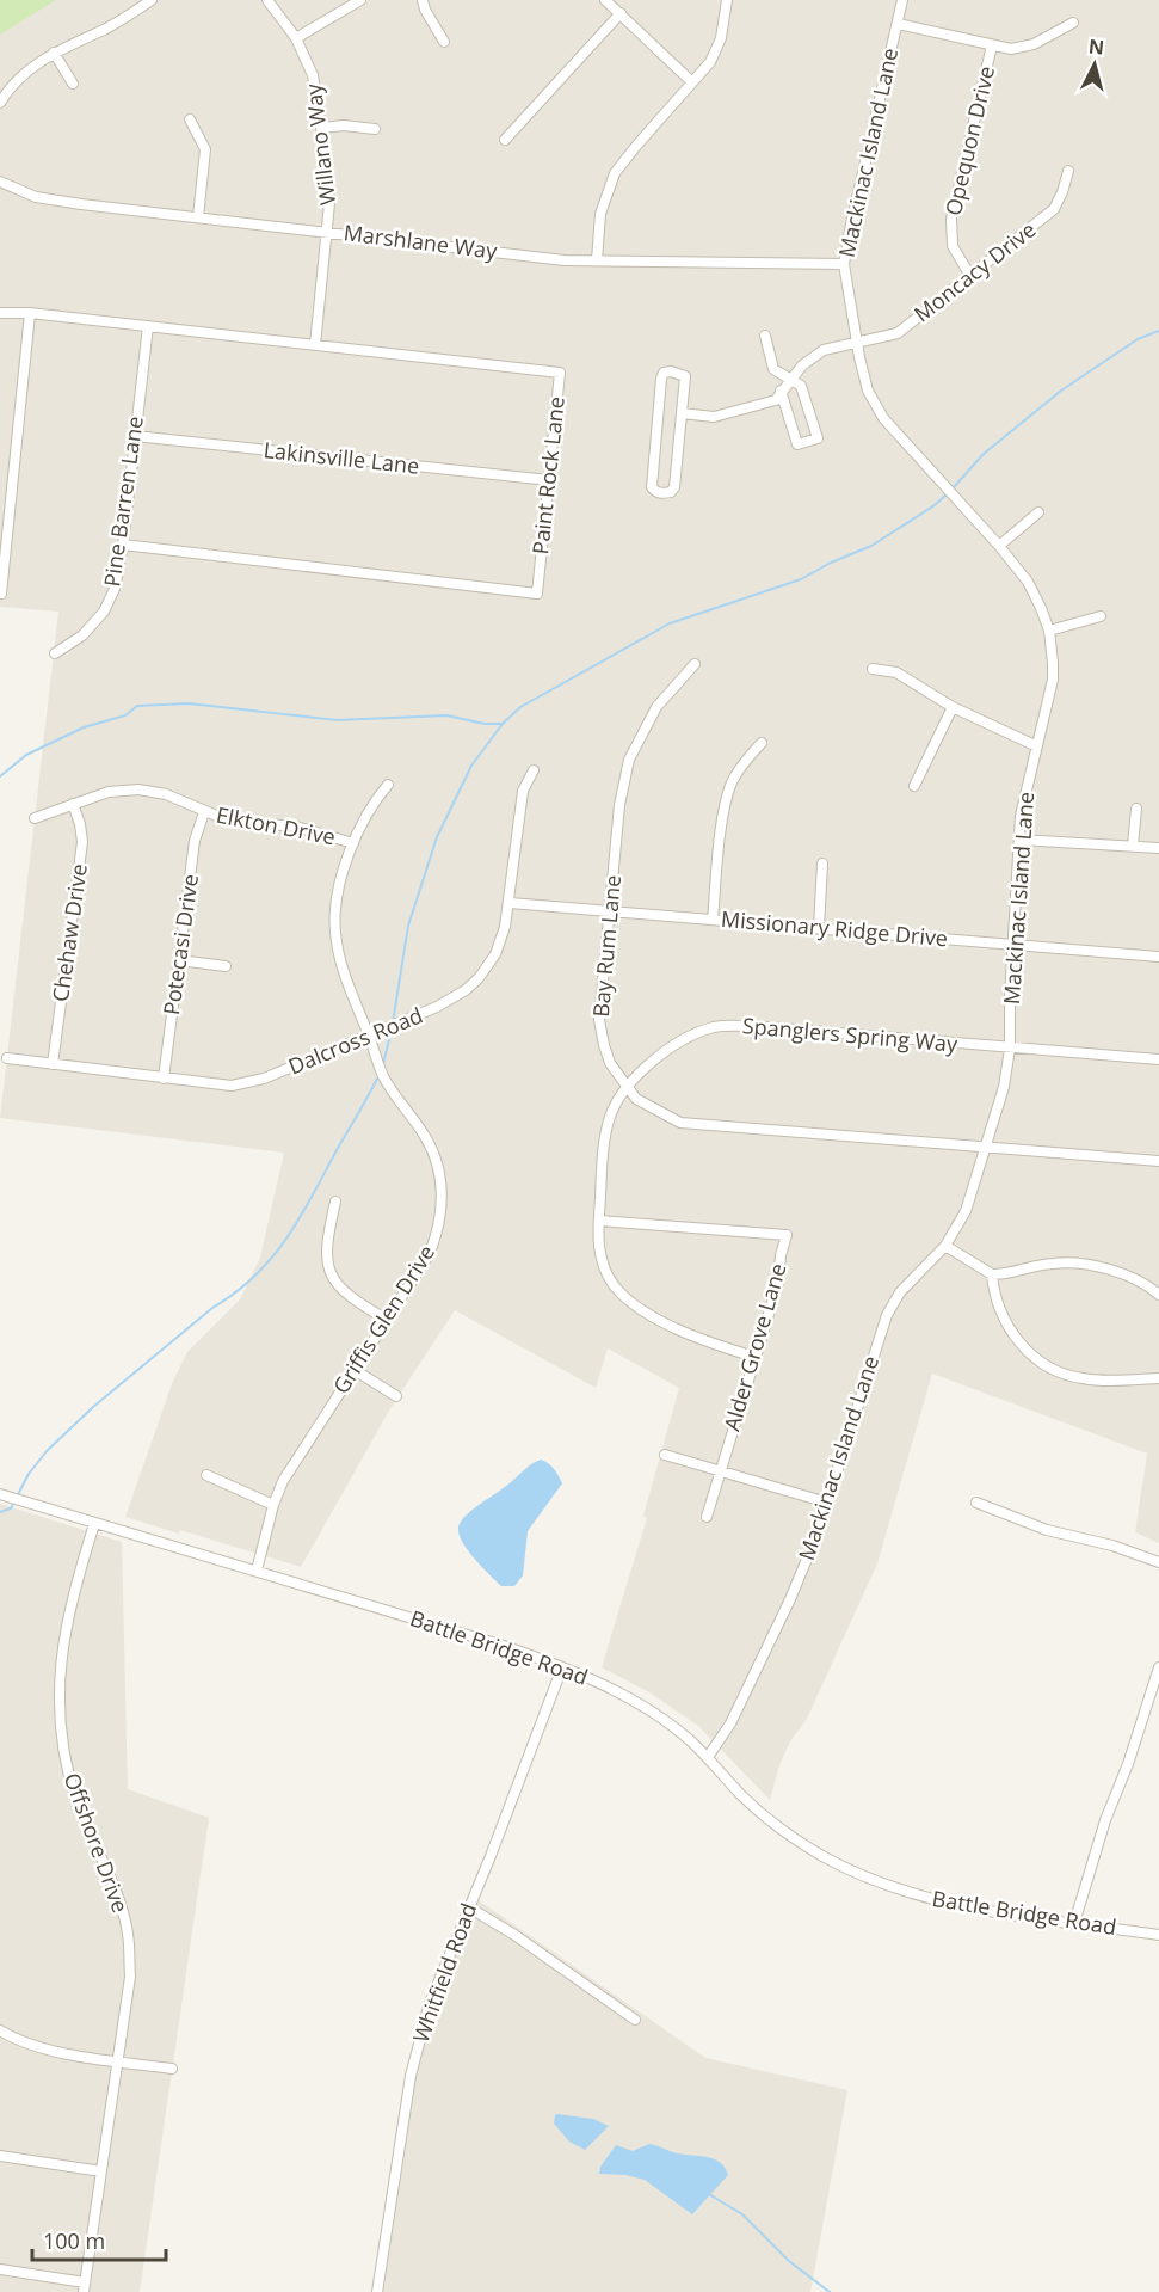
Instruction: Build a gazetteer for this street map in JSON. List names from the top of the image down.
{
  "streets": {
    "street": [
      "Opequon Drive",
      "Willano Way",
      "Mackinac Island Lane",
      "Marshlane Way",
      "Moncacy Drive",
      "Lakinsville Lane",
      "Paint Rock Lane",
      "Pine Barren Lane",
      "Elkton Drive",
      "Missionary Ridge Drive",
      "Chehaw Drive",
      "Potecasi Drive",
      "Bay Rum Lane",
      "Spanglers Spring Way",
      "Dalcross Road",
      "Griffis Glen Drive",
      "Alder Grove Lane",
      "Battle Bridge Road",
      "Offshore Drive",
      "Whitfield Road"
    ]
  },
  "crossings": [
    ["Opequon Drive", "Moncacy Drive"],
    ["Willano Way", "Marshlane Way"],
    ["Willano Way", "Paint Rock Lane"],
    ["Mackinac Island Lane", "Marshlane Way"],
    ["Mackinac Island Lane", "Moncacy Drive"],
    ["Mackinac Island Lane", "Missionary Ridge Drive"],
    ["Mackinac Island Lane", "Bay Rum Lane"],
    ["Mackinac Island Lane", "Spanglers Spring Way"],
    ["Mackinac Island Lane", "Battle Bridge Road"],
    ["Lakinsville Lane", "Paint Rock Lane"],
    ["Lakinsville Lane", "Pine Barren Lane"],
    ["Paint Rock Lane", "Pine Barren Lane"],
    ["Elkton Drive", "Chehaw Drive"],
    ["Elkton Drive", "Potecasi Drive"],
    ["Elkton Drive", "Griffis Glen Drive"],
    ["Missionary Ridge Drive", "Bay Rum Lane"],
    ["Missionary Ridge Drive", "Dalcross Road"],
    ["Chehaw Drive", "Dalcross Road"],
    ["Potecasi Drive", "Dalcross Road"],
    ["Bay Rum Lane", "Spanglers Spring Way"],
    ["Spanglers Spring Way", "Alder Grove Lane"],
    ["Dalcross Road", "Griffis Glen Drive"],
    ["Griffis Glen Drive", "Battle Bridge Road"],
    ["Battle Bridge Road", "Offshore Drive"],
    ["Battle Bridge Road", "Whitfield Road"]
  ],
  "scale_bar": "100 m",
  "north": "top"
}
